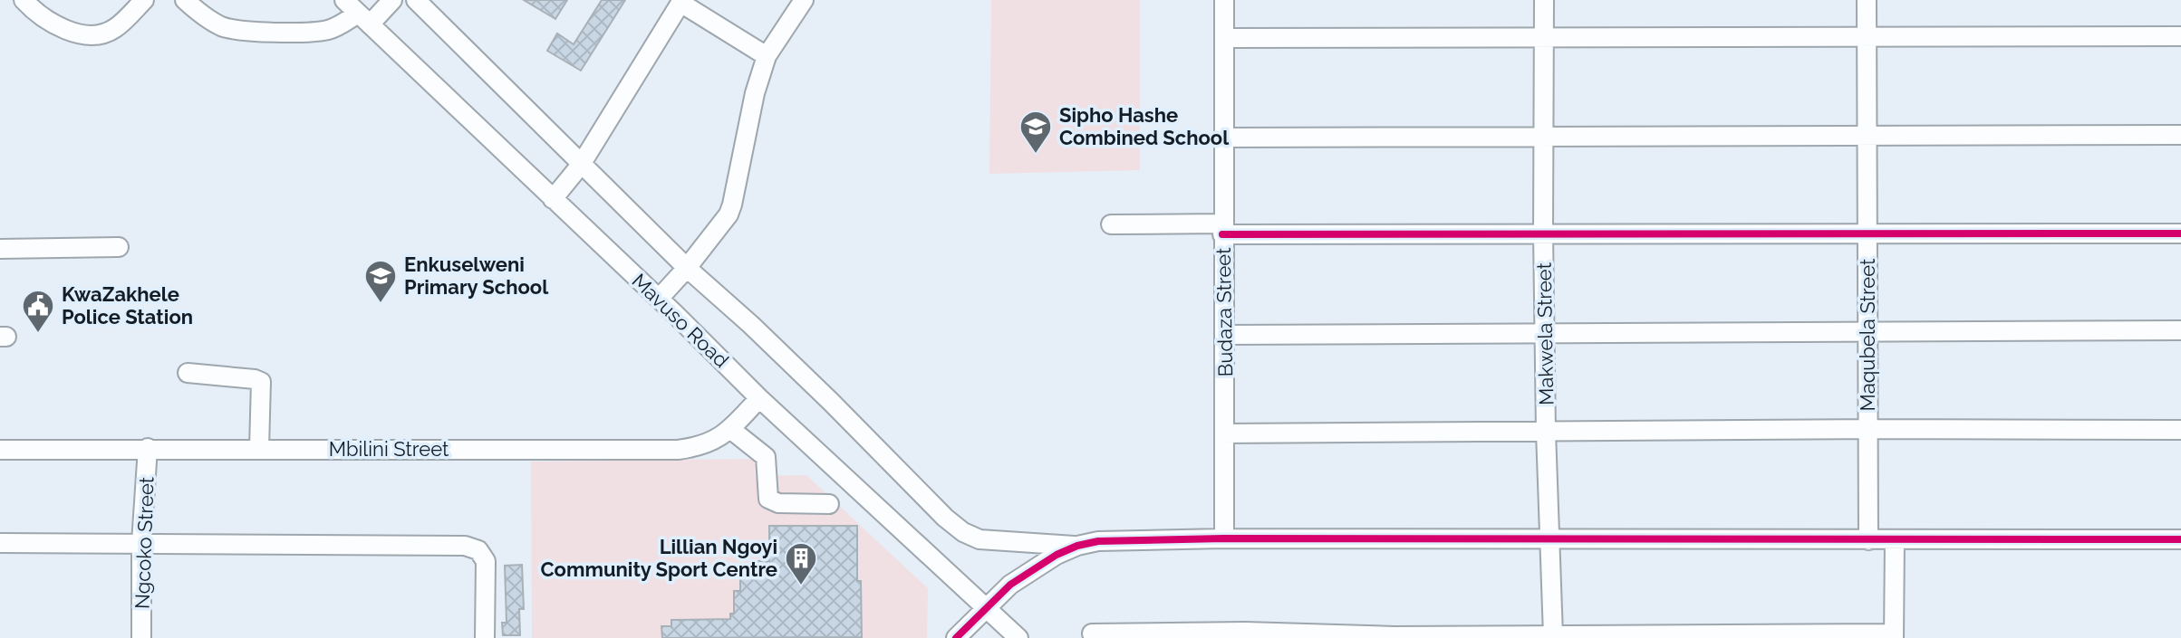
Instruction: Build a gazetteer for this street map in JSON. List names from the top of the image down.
{
  "streets": {
    "street": [
      "Budaza Street",
      "Mavuso Road",
      "Makwela Street",
      "Maqubela Street",
      "Mbilini Street",
      "Ngcoko Street"
    ]
  },
  "crossings": [
    ["Mavuso Road", "Mbilini Street"],
    ["Mbilini Street", "Ngcoko Street"]
  ],
  "places": {
    "school or university": ["Sipho Hashe Combined School", "Enkuselweni Primary School"],
    "public building": ["KwaZakhele Police Station"],
    "building": ["Lillian Ngoyi Community Sport Centre"]
  }
}
